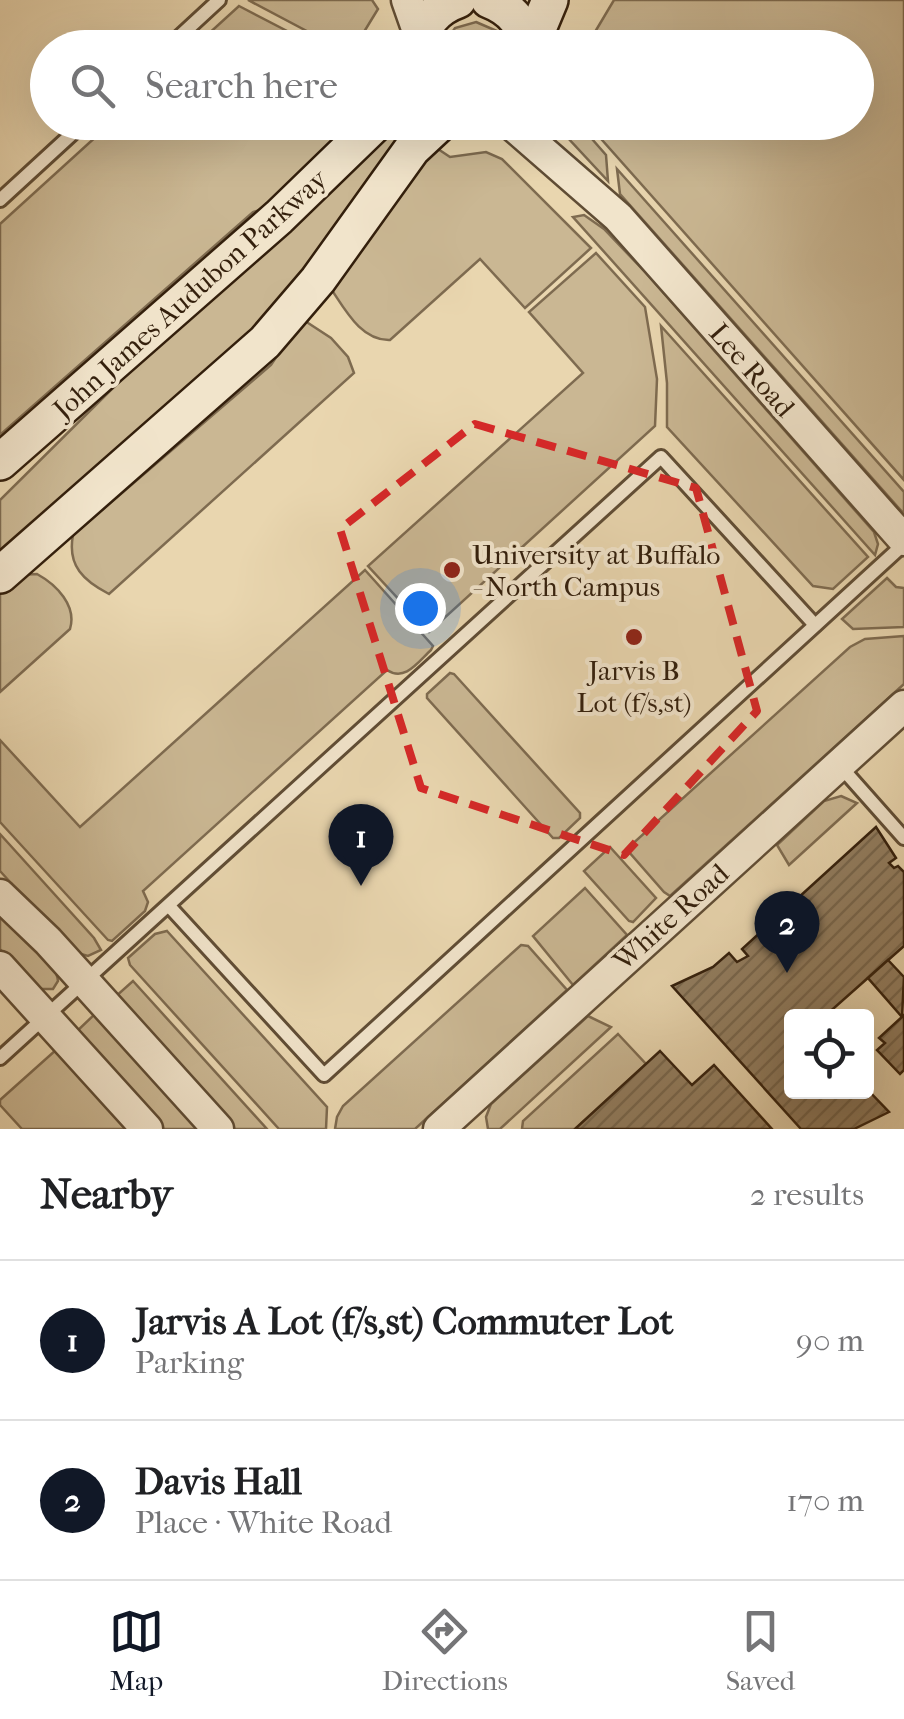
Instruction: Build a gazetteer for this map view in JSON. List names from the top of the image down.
{
  "streets": {
    "main road": ["John James Audubon Parkway"],
    "street": ["Lee Road", "White Road"]
  },
  "places": ["University at Buffalo - North Campus", "Jarvis B Lot (f/s,st)"],
  "page": {
    "search": "Search here",
    "pins": ["1", "2"],
    "heading": ["Nearby", "2 results"],
    "list": [
      {
        "mark": "1",
        "name": "Jarvis A Lot (f/s,st) Commuter Lot",
        "note": "Parking",
        "value": "90 m"
      },
      {
        "mark": "2",
        "name": "Davis Hall",
        "note": "Place · White Road",
        "value": "170 m"
      }
    ],
    "nav": ["Map", "Directions", "Saved"]
  }
}
